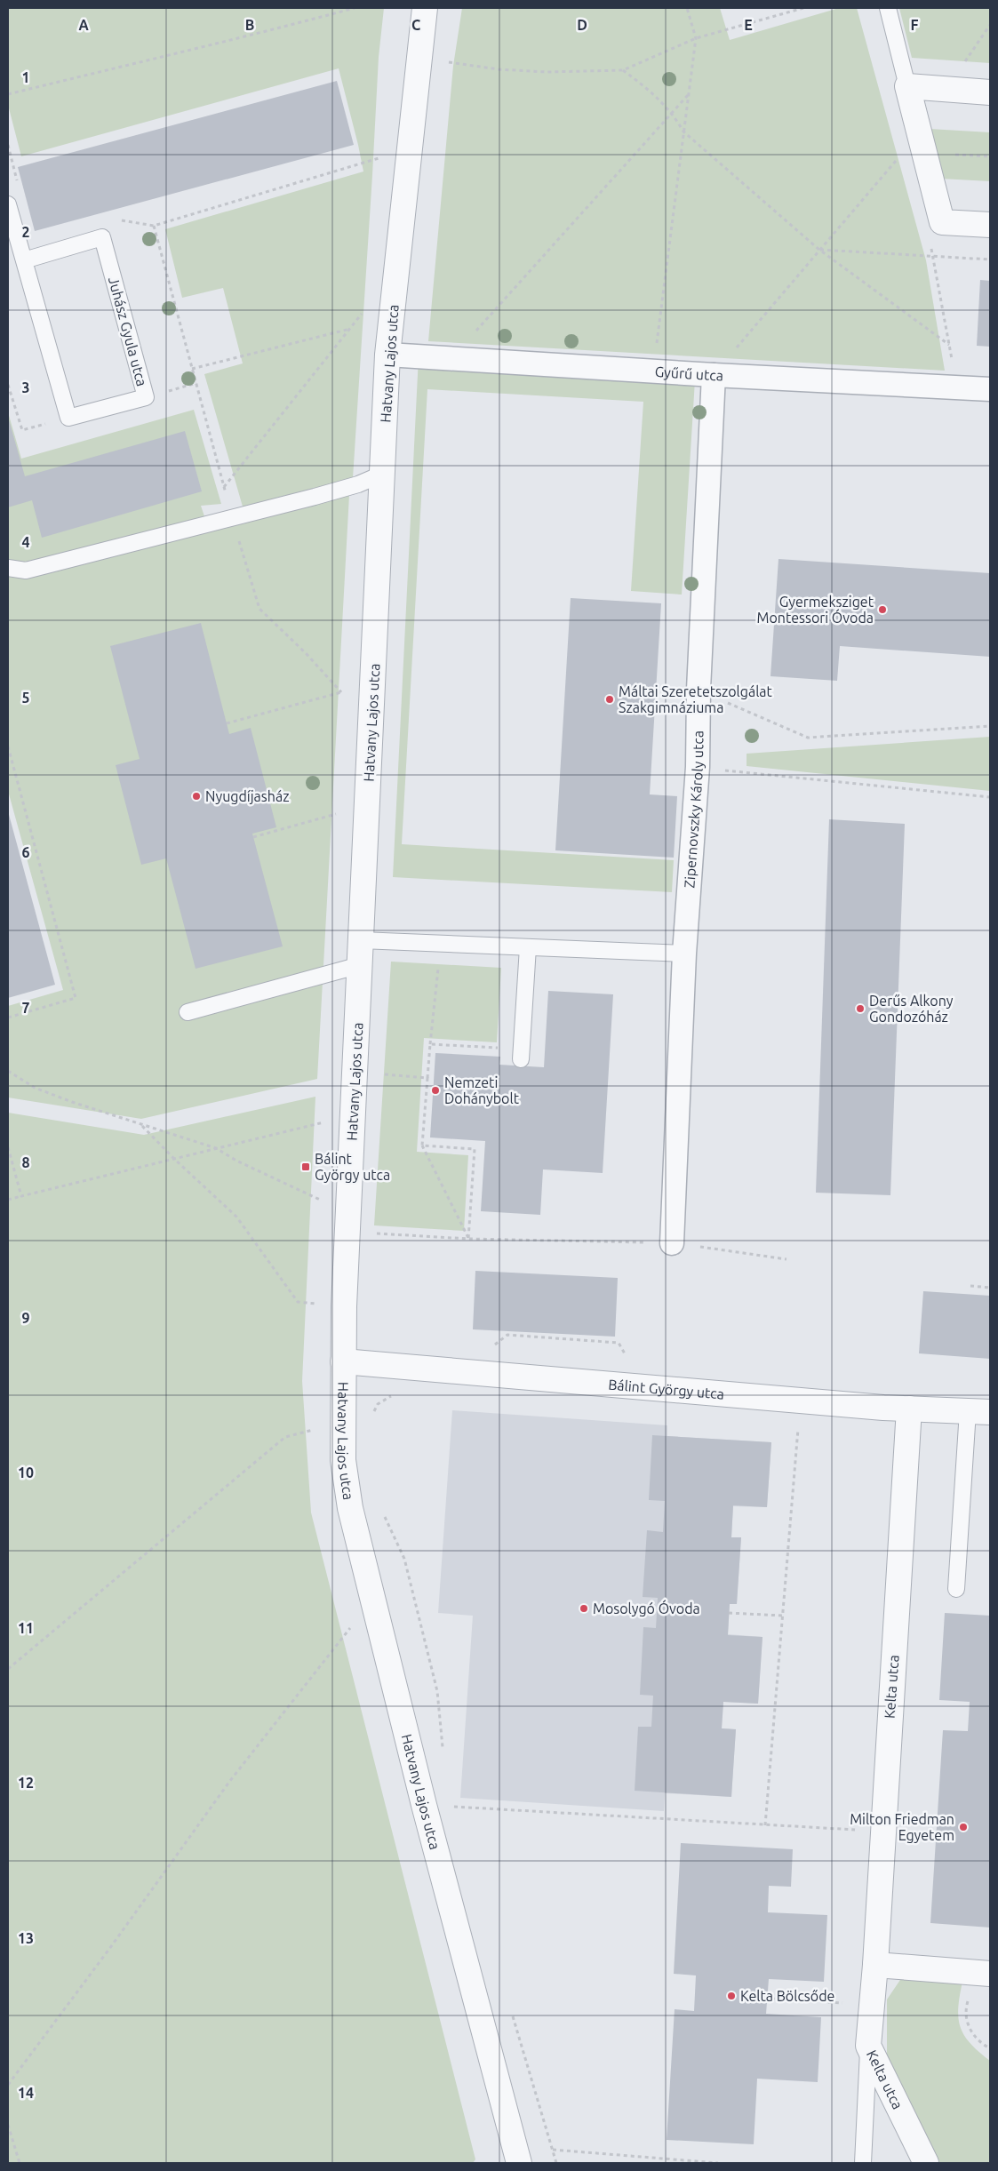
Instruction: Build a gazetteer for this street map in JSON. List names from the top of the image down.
{
  "streets": {
    "street": [
      "Hatvany Lajos utca",
      "Gyűrű utca",
      "Zipernovszky Károly utca",
      "Bálint György utca",
      "Kelta utca"
    ],
    "lane": ["Juhász Gyula utca"]
  },
  "crossings": [
    ["Hatvany Lajos utca", "Gyűrű utca"],
    ["Hatvany Lajos utca", "Bálint György utca"],
    ["Gyűrű utca", "Zipernovszky Károly utca"],
    ["Bálint György utca", "Kelta utca"]
  ],
  "places": {
    "other": [
      "Gyermeksziget Montessori Óvoda",
      "Máltai Szeretetszolgálat Szakgimnáziuma",
      "Nyugdíjasház",
      "Derűs Alkony Gondozóház",
      "Nemzeti Dohánybolt",
      "Mosolygó Óvoda",
      "Milton Friedman Egyetem",
      "Kelta Bölcsőde"
    ],
    "transit": ["Bálint György utca"]
  },
  "grid": {
    "columns": [
      "A",
      "B",
      "C",
      "D",
      "E",
      "F"
    ],
    "rows": [
      "1",
      "2",
      "3",
      "4",
      "5",
      "6",
      "7",
      "8",
      "9",
      "10",
      "11",
      "12",
      "13",
      "14"
    ]
  }
}
